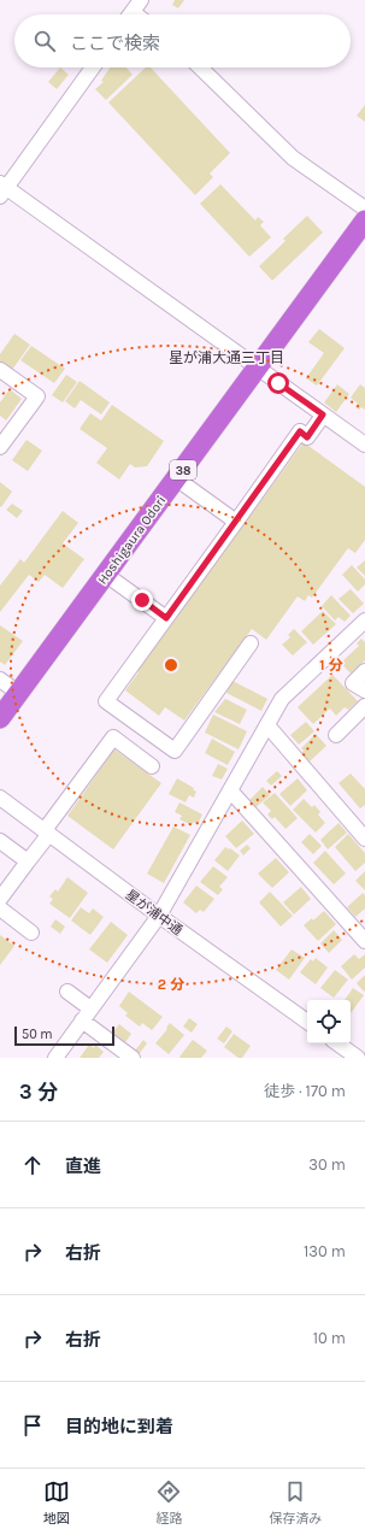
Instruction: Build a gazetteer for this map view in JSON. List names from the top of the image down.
{
  "streets": {
    "highway": ["38", "Hoshigaura Odori"],
    "street": ["星が浦中通"]
  },
  "districts": ["星が浦大通三丁目"],
  "scale_bar": "50 m",
  "page": {
    "search": "ここで検索",
    "scale": "50 m",
    "heading": ["3 分", "徒歩 · 170 m"],
    "list": [
      ["直進", "30 m"],
      ["右折", "130 m"],
      ["右折", "10 m"],
      "目的地に到着"
    ],
    "nav": ["地図", "経路", "保存済み"]
  },
  "rings": ["1 分", "2 分"]
}
